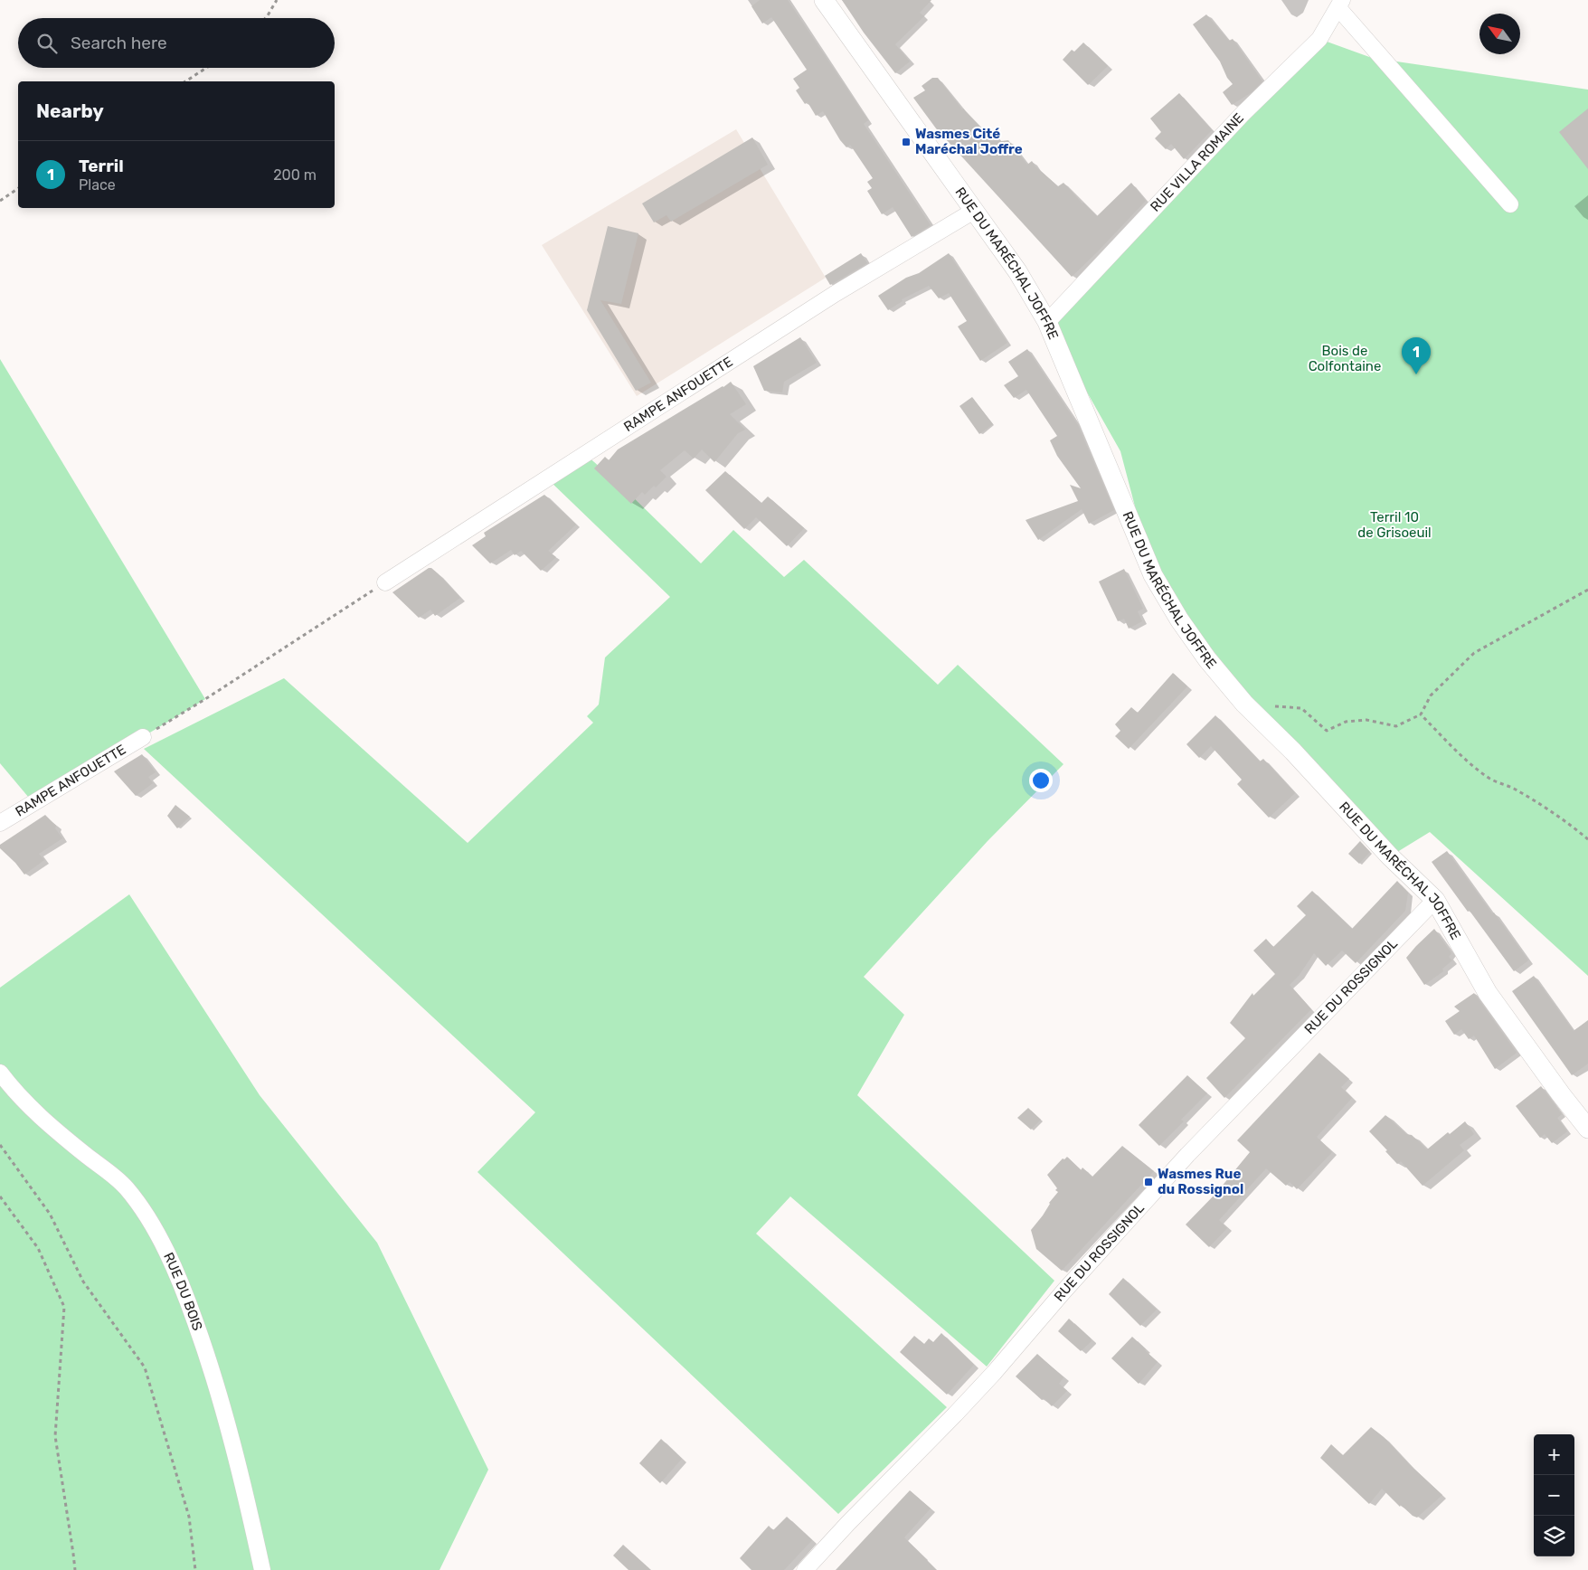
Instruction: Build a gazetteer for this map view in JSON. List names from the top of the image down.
{
  "streets": {
    "street": [
      "RUE VILLA ROMAINE",
      "RUE DU MARÉCHAL JOFFRE",
      "RAMPE ANFOUETTE",
      "RUE DU ROSSIGNOL",
      "RUE DU BOIS"
    ]
  },
  "crossings": [
    ["RUE VILLA ROMAINE", "RUE DU MARÉCHAL JOFFRE"],
    ["RUE DU MARÉCHAL JOFFRE", "RAMPE ANFOUETTE"],
    ["RUE DU MARÉCHAL JOFFRE", "RUE DU ROSSIGNOL"]
  ],
  "parks": ["Bois de Colfontaine", "Terril 10 de Grisoeuil"],
  "places": {
    "transit": ["Wasmes Cité Maréchal Joffre", "Wasmes Rue du Rossignol"]
  },
  "north": "top left",
  "page": {
    "search": "Search here",
    "heading": "Nearby",
    "list": [
      {
        "mark": "1",
        "name": "Terril",
        "note": "Place",
        "value": "200 m"
      }
    ],
    "pins": "1",
    "map_buttons": ["+", "−"]
  }
}
